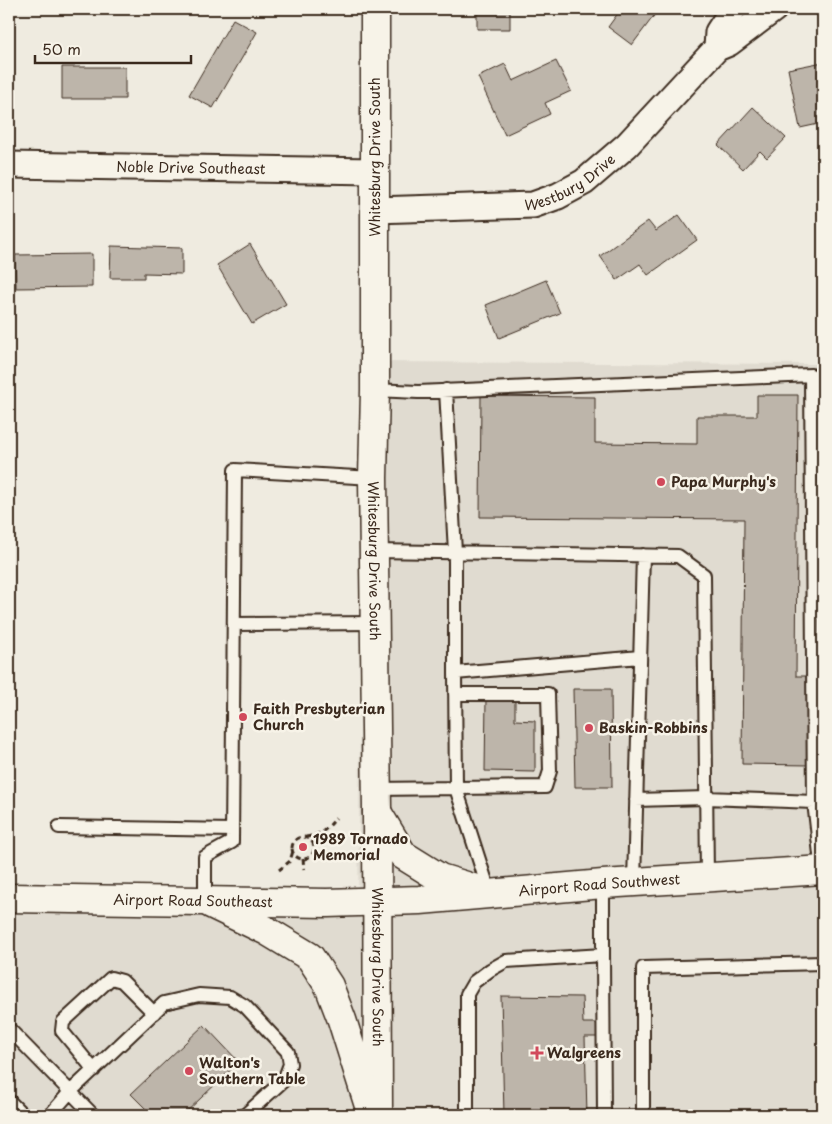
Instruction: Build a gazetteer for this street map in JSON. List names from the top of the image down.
{
  "streets": {
    "main road": ["Whitesburg Drive South", "Airport Road Southwest", "Airport Road Southeast"],
    "street": ["Noble Drive Southeast", "Westbury Drive"]
  },
  "crossings": [
    ["Whitesburg Drive South", "Noble Drive Southeast"],
    ["Whitesburg Drive South", "Westbury Drive"],
    ["Whitesburg Drive South", "Airport Road Southwest"],
    ["Whitesburg Drive South", "Airport Road Southeast"],
    ["Airport Road Southwest", "Airport Road Southeast"]
  ],
  "places": {
    "other": [
      "Papa Murphy's",
      "Faith Presbyterian Church",
      "Baskin-Robbins",
      "1989 Tornado Memorial",
      "Walton's Southern Table"
    ],
    "health": ["Walgreens"]
  },
  "scale_bar": "50 m"
}
